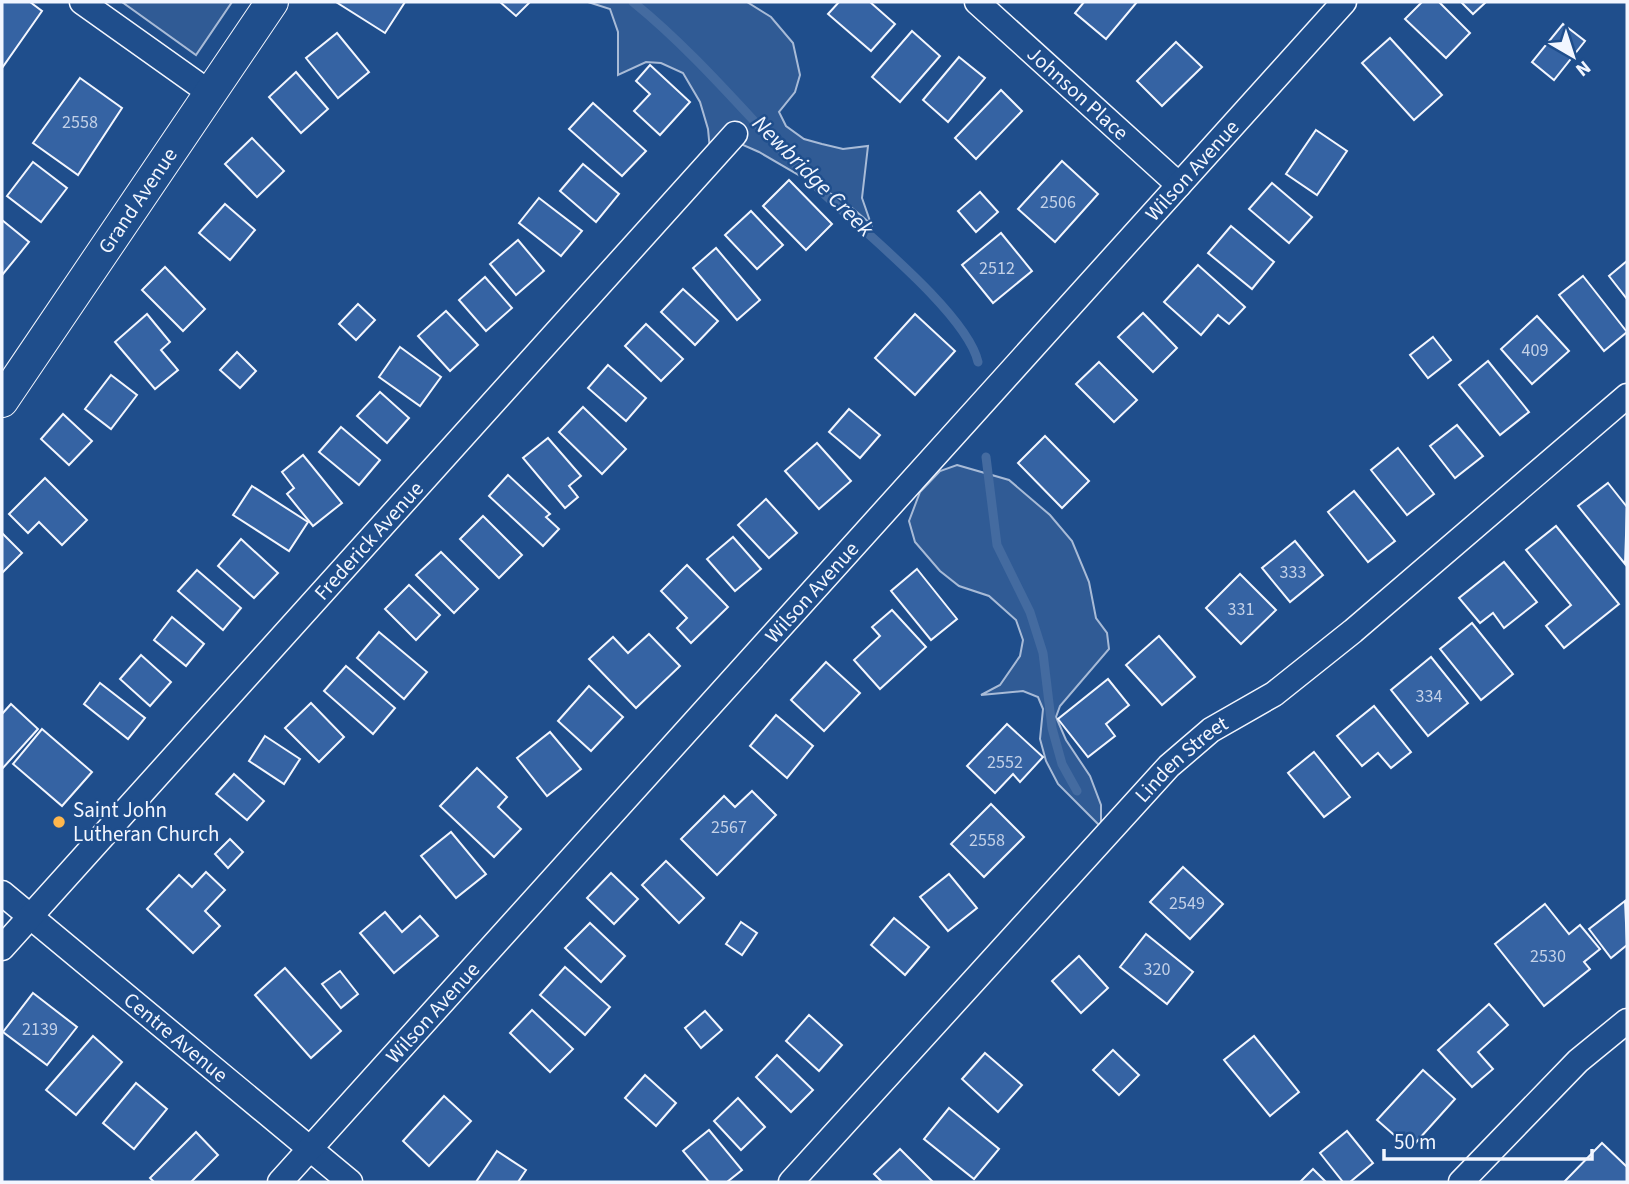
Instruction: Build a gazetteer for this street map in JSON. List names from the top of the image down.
{
  "streets": {
    "street": [
      "Johnson Place",
      "Wilson Avenue",
      "Grand Avenue",
      "Frederick Avenue",
      "Linden Street",
      "Centre Avenue"
    ]
  },
  "crossings": [
    ["Johnson Place", "Wilson Avenue"],
    ["Wilson Avenue", "Centre Avenue"],
    ["Frederick Avenue", "Centre Avenue"]
  ],
  "water": ["Newbridge Creek"],
  "places": ["Saint John Lutheran Church"],
  "house_numbers": [
    "2558",
    "2506",
    "2512",
    "409",
    "333",
    "331",
    "334",
    "2552",
    "2567",
    "2558",
    "2549",
    "2530",
    "320",
    "2139"
  ],
  "scale_bar": "50 m",
  "north": "bottom right"
}
